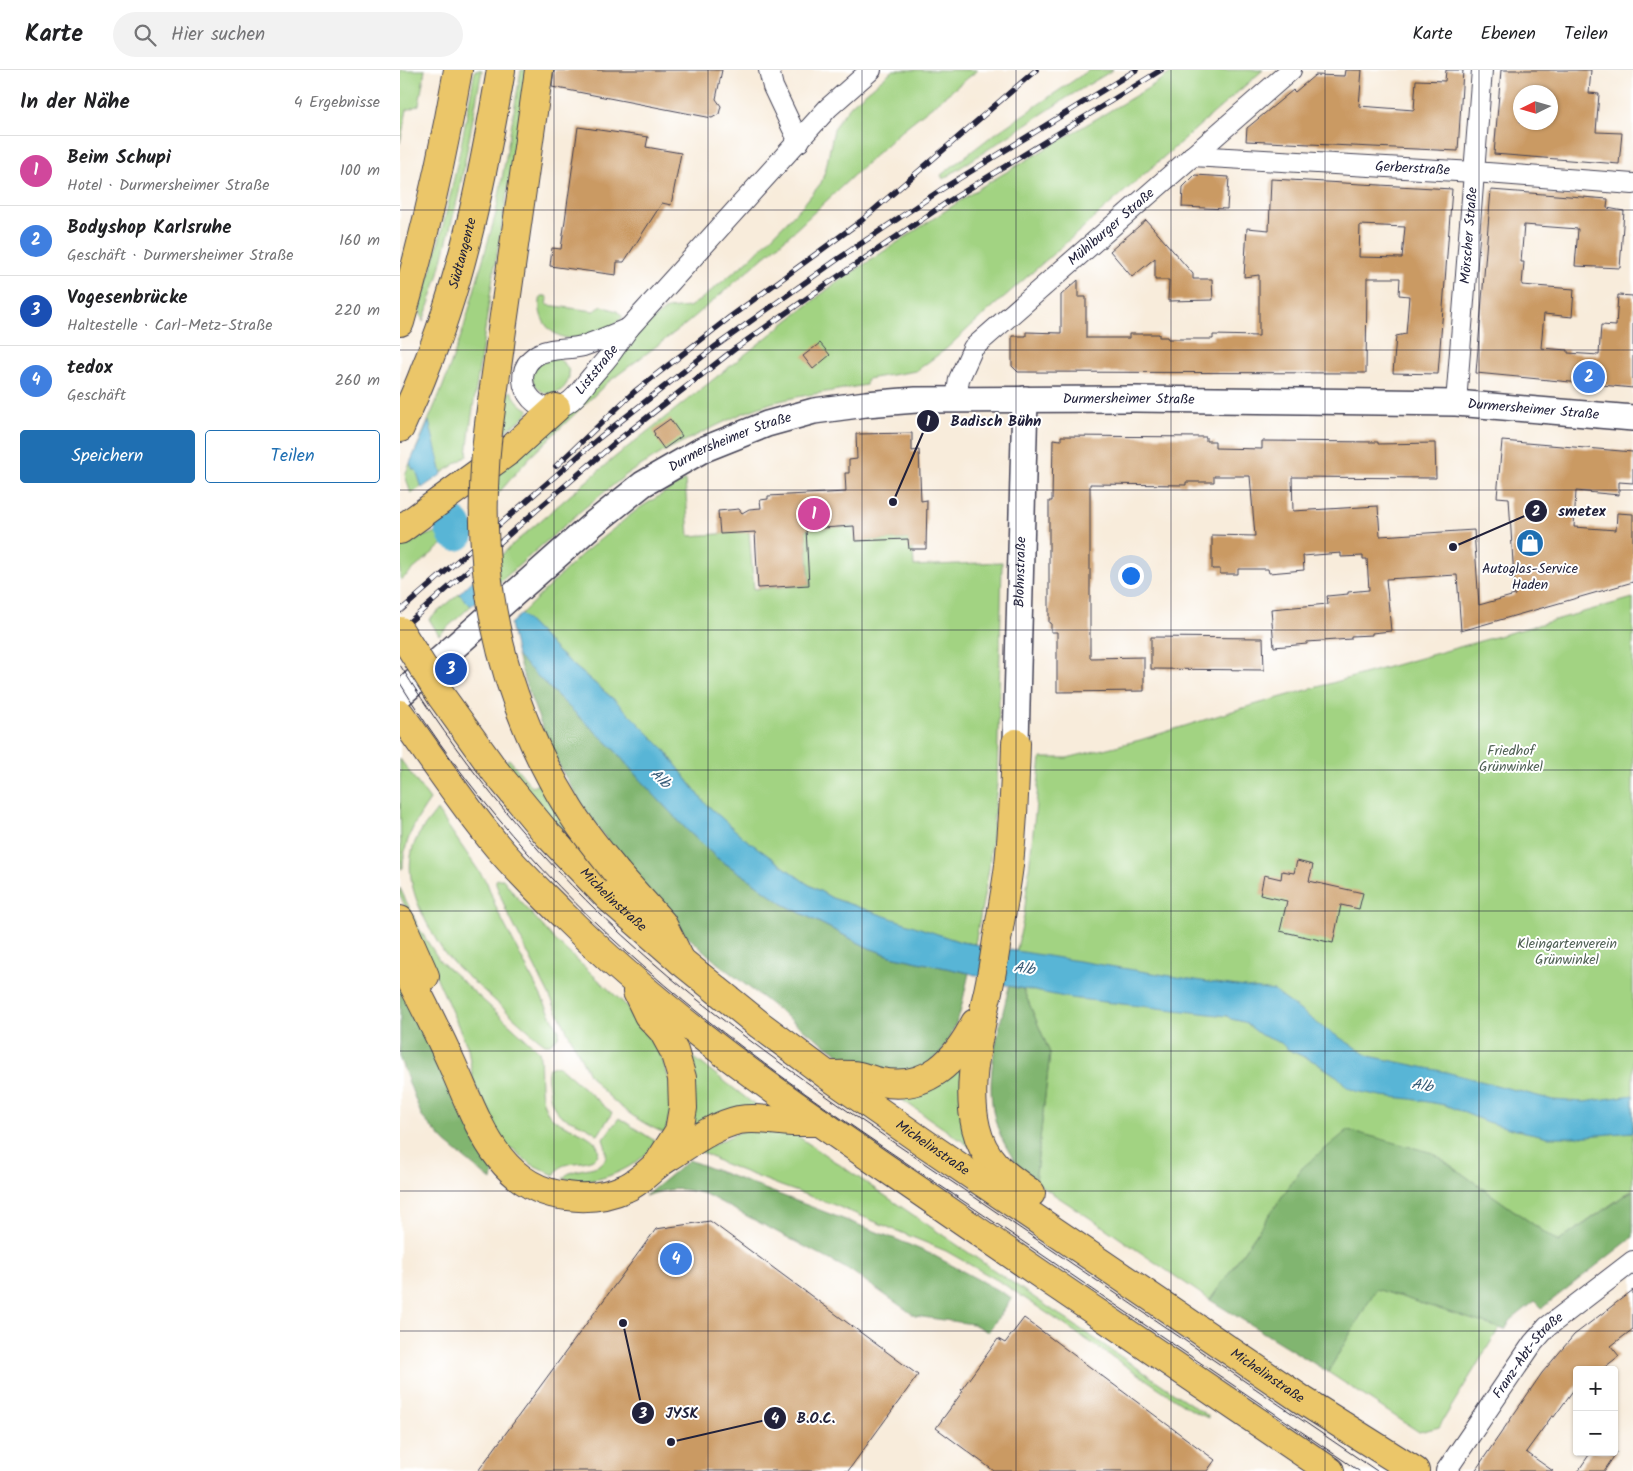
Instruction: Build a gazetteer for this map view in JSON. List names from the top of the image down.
{
  "streets": {
    "main road": ["Südtangente", "Michelinstraße"],
    "street": [
      "Gerberstraße",
      "Mühlburger Straße",
      "Mörscher Straße",
      "Liststraße",
      "Durmersheimer Straße",
      "Blohnstraße",
      "Franz-Abt-Straße"
    ]
  },
  "crossings": [
    ["Gerberstraße", "Mühlburger Straße"],
    ["Gerberstraße", "Mörscher Straße"],
    ["Mühlburger Straße", "Durmersheimer Straße"],
    ["Mörscher Straße", "Durmersheimer Straße"],
    ["Durmersheimer Straße", "Blohnstraße"]
  ],
  "water": ["Alb"],
  "parks": ["Friedhof Grünwinkel", "Kleingartenverein Grünwinkel"],
  "places": {
    "other": [
      "Badisch Bühn",
      "smetex",
      "JYSK",
      "B.O.C."
    ],
    "shop": ["Autoglas-Service Haden"]
  },
  "north": "left",
  "page": {
    "header": "Karte",
    "search": "Hier suchen",
    "nav": ["Karte", "Ebenen", "Teilen"],
    "heading": ["In der Nähe", "4 Ergebnisse"],
    "list": [
      {
        "mark": "1",
        "name": "Beim Schupi",
        "note": "Hotel · Durmersheimer Straße",
        "value": "100 m"
      },
      {
        "mark": "2",
        "name": "Bodyshop Karlsruhe",
        "note": "Geschäft · Durmersheimer Straße",
        "value": "160 m"
      },
      {
        "mark": "3",
        "name": "Vogesenbrücke",
        "note": "Haltestelle · Carl-Metz-Straße",
        "value": "220 m"
      },
      {
        "mark": "4",
        "name": "tedox",
        "note": "Geschäft",
        "value": "260 m"
      }
    ],
    "pins": [
      "2",
      "1",
      "3",
      "4"
    ],
    "buttons": ["Speichern", "Teilen"],
    "map_buttons": ["+", "−"]
  }
}
